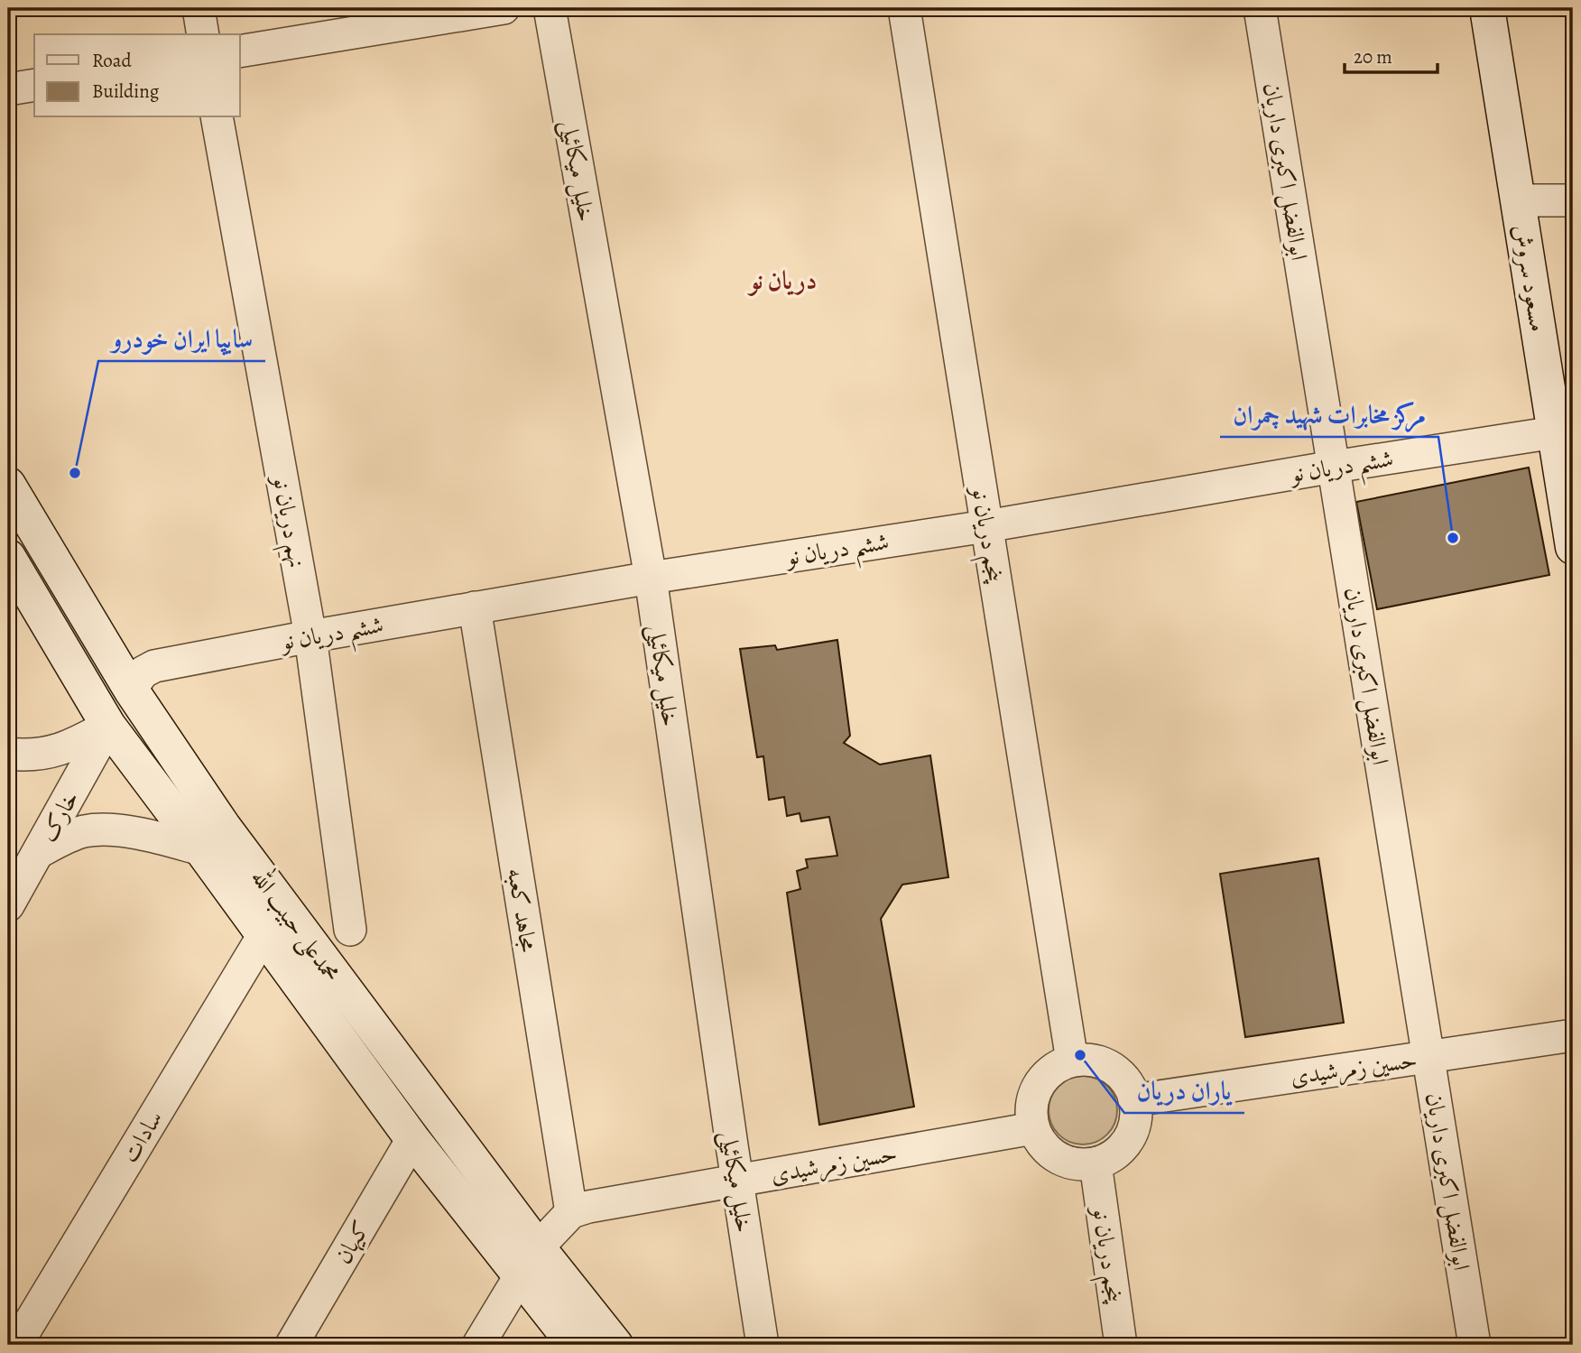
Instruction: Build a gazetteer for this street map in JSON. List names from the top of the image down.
{
  "streets": {
    "main road": ["مسعود سروش", "محمدعلی حبیب الله"],
    "street": [
      "خلیل میکائیلی",
      "ابوالفضل اکبری داریان",
      "ششم دریان‌ نو",
      "نهم دریان‌ نو",
      "پنجم دریان‌ نو",
      "خارک",
      "مجاهد کعبه",
      "حسین زمرشيدی",
      "سادات",
      "کیهان"
    ]
  },
  "crossings": [
    ["خلیل میکائیلی", "ششم دریان‌ نو"],
    ["خلیل میکائیلی", "حسین زمرشيدی"],
    ["ابوالفضل اکبری داریان", "ششم دریان‌ نو"],
    ["ابوالفضل اکبری داریان", "حسین زمرشيدی"],
    ["مسعود سروش", "ششم دریان‌ نو"],
    ["ششم دریان‌ نو", "نهم دریان‌ نو"],
    ["ششم دریان‌ نو", "پنجم دریان‌ نو"],
    ["ششم دریان‌ نو", "مجاهد کعبه"],
    ["ششم دریان‌ نو", "محمدعلی حبیب الله"],
    ["پنجم دریان‌ نو", "حسین زمرشيدی"],
    ["خارک", "محمدعلی حبیب الله"],
    ["مجاهد کعبه", "حسین زمرشيدی"],
    ["محمدعلی حبیب الله", "سادات"],
    ["محمدعلی حبیب الله", "کیهان"]
  ],
  "districts": ["دریان نو"],
  "places": ["سایپا ایران خودرو", "مرکز مخابرات شهید چمران", "یاران دریان"],
  "legend": ["Road", "Building"],
  "scale_bar": "20 m"
}
